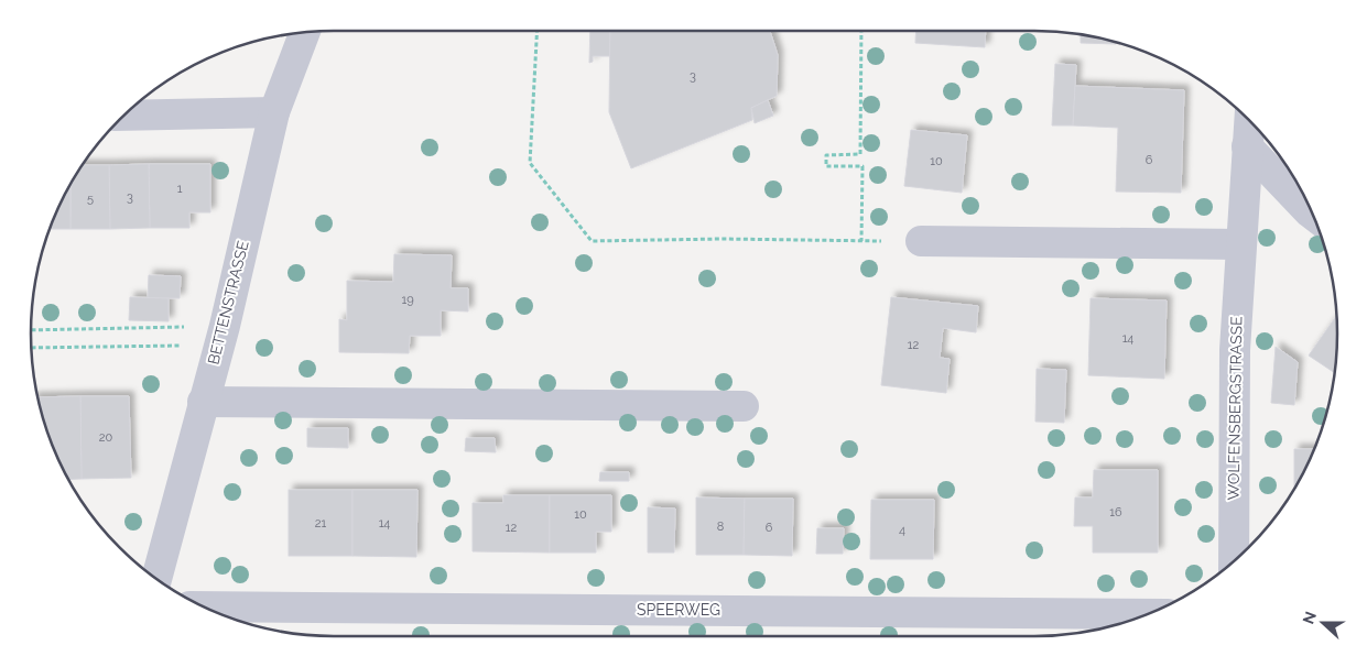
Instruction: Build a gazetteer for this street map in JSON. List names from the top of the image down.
{
  "streets": {
    "street": ["BETTENSTRASSE", "WOLFENSBERGSTRASSE", "SPEERWEG"]
  },
  "house_numbers": [
    "3",
    "6",
    "10",
    "1",
    "3",
    "5",
    "19",
    "14",
    "12",
    "20",
    "16",
    "10",
    "21",
    "14",
    "8",
    "12",
    "6",
    "4"
  ],
  "north": "left"
}
